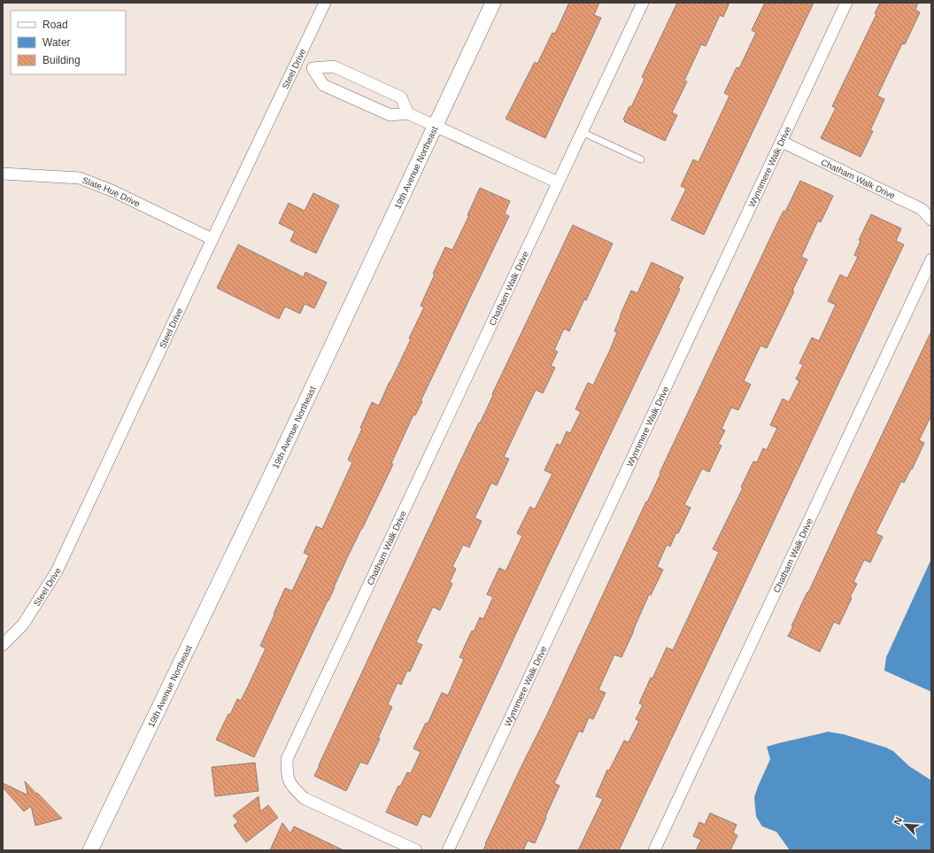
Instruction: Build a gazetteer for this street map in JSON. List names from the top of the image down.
{
  "streets": {
    "street": [
      "Steel Drive",
      "Wynnmere Walk Drive",
      "19th Avenue Northeast",
      "Chatham Walk Drive",
      "Slate Hue Drive"
    ]
  },
  "crossings": [
    ["Steel Drive", "Slate Hue Drive"],
    ["Wynnmere Walk Drive", "Chatham Walk Drive"]
  ],
  "legend": ["Road", "Water", "Building"],
  "north": "top left"
}
